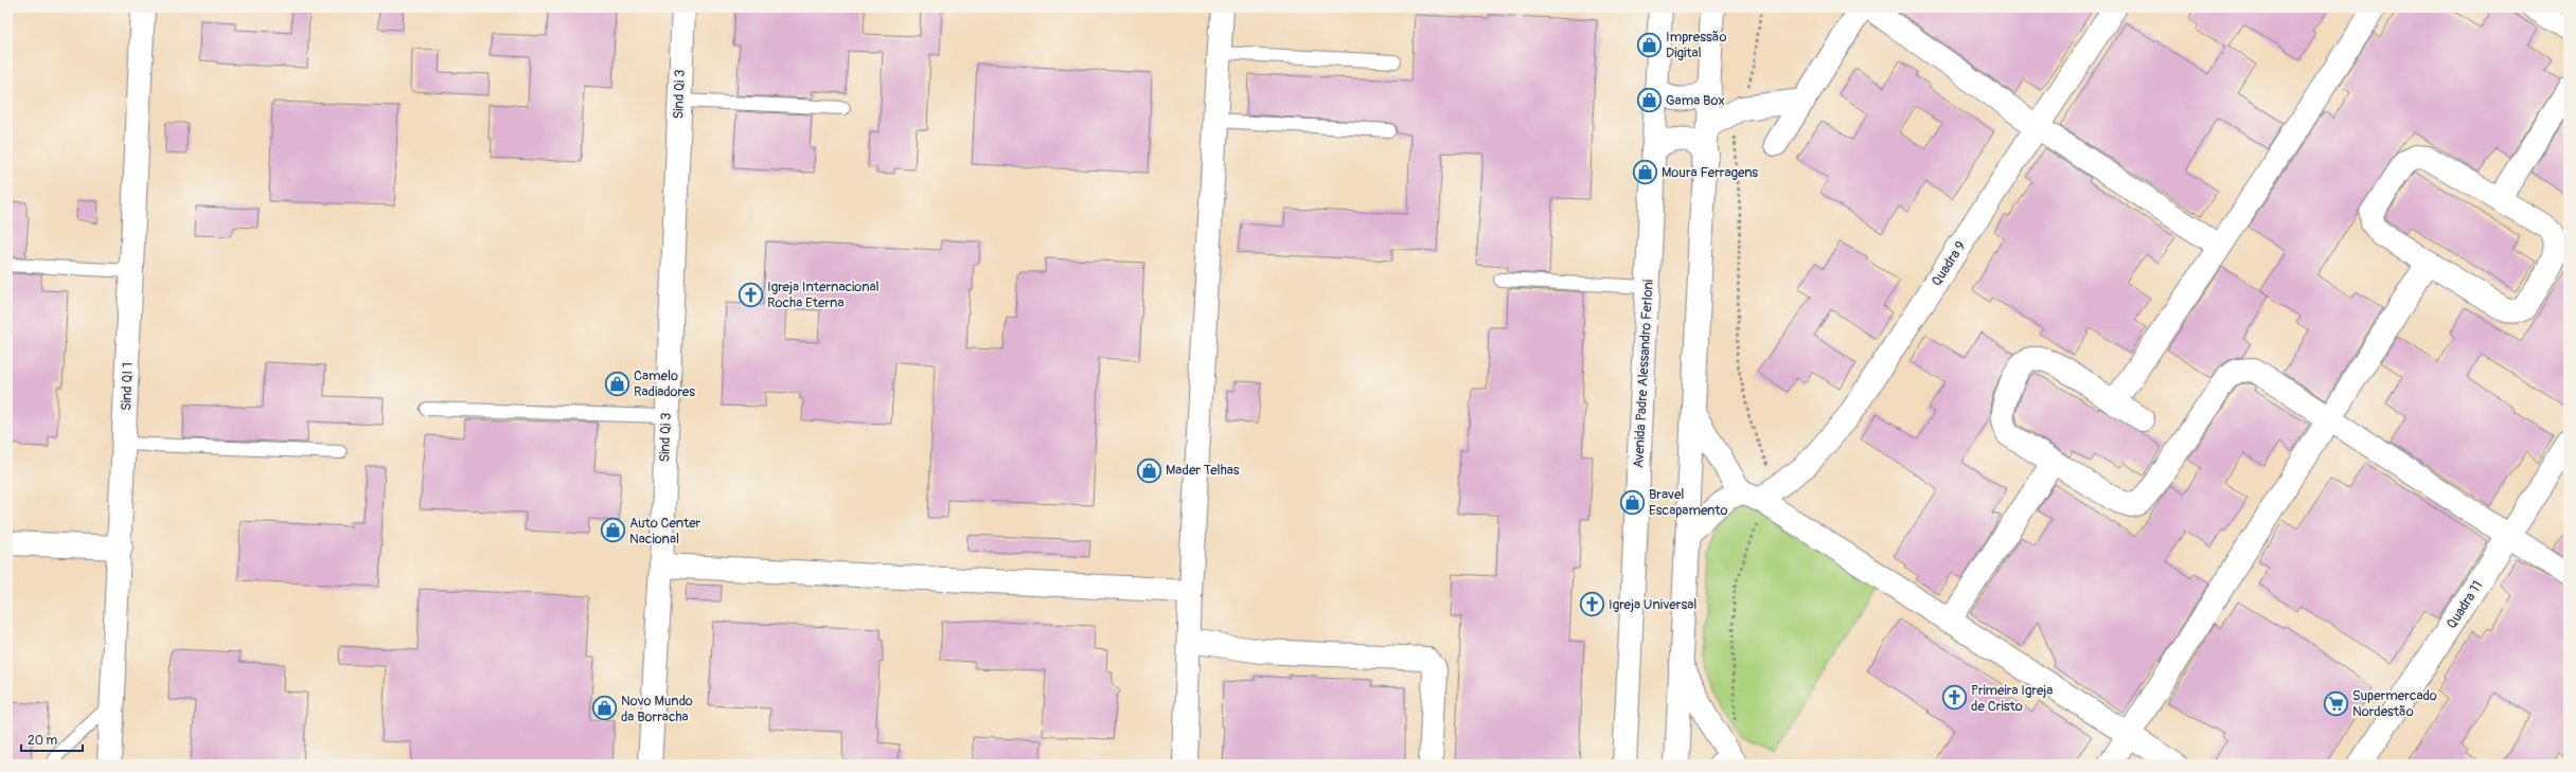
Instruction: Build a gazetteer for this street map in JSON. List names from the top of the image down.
{
  "streets": {
    "street": [
      "Sind Qi 3",
      "Quadra 9",
      "Avenida Padre Alessandro Ferloni",
      "Sind QI 1",
      "Quadra 11"
    ]
  },
  "places": {
    "shop": [
      "Impressão Digital",
      "Gama Box",
      "Moura Ferragens",
      "Camelo Radiadores",
      "Mader Telhas",
      "Bravel Escapamento",
      "Auto Center Nacional",
      "Novo Mundo da Borracha"
    ],
    "church": ["Igreja Internacional Rocha Eterna", "Igreja Universal", "Primeira Igreja de Cristo"],
    "supermarket": ["Supermercado Nordestão"]
  },
  "scale_bar": "20 m"
}
